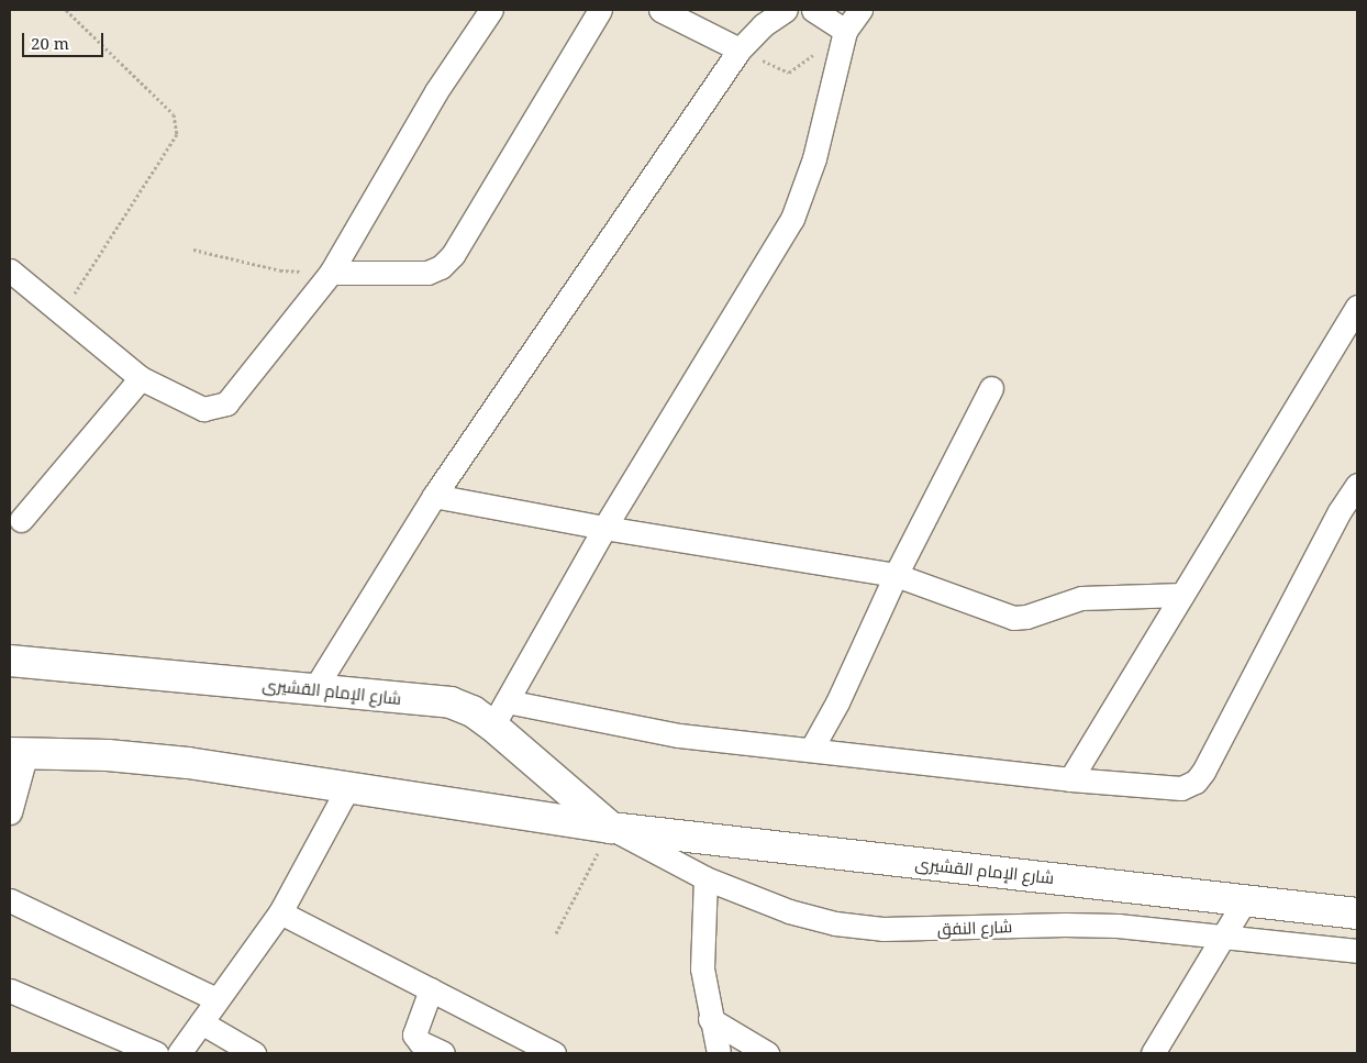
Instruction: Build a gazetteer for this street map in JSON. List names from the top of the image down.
{
  "streets": {
    "street": ["شارع الإمام القشيرى", "شارع النفق"]
  },
  "crossings": [
    ["شارع الإمام القشيرى", "شارع النفق"]
  ],
  "scale_bar": "20 m"
}
